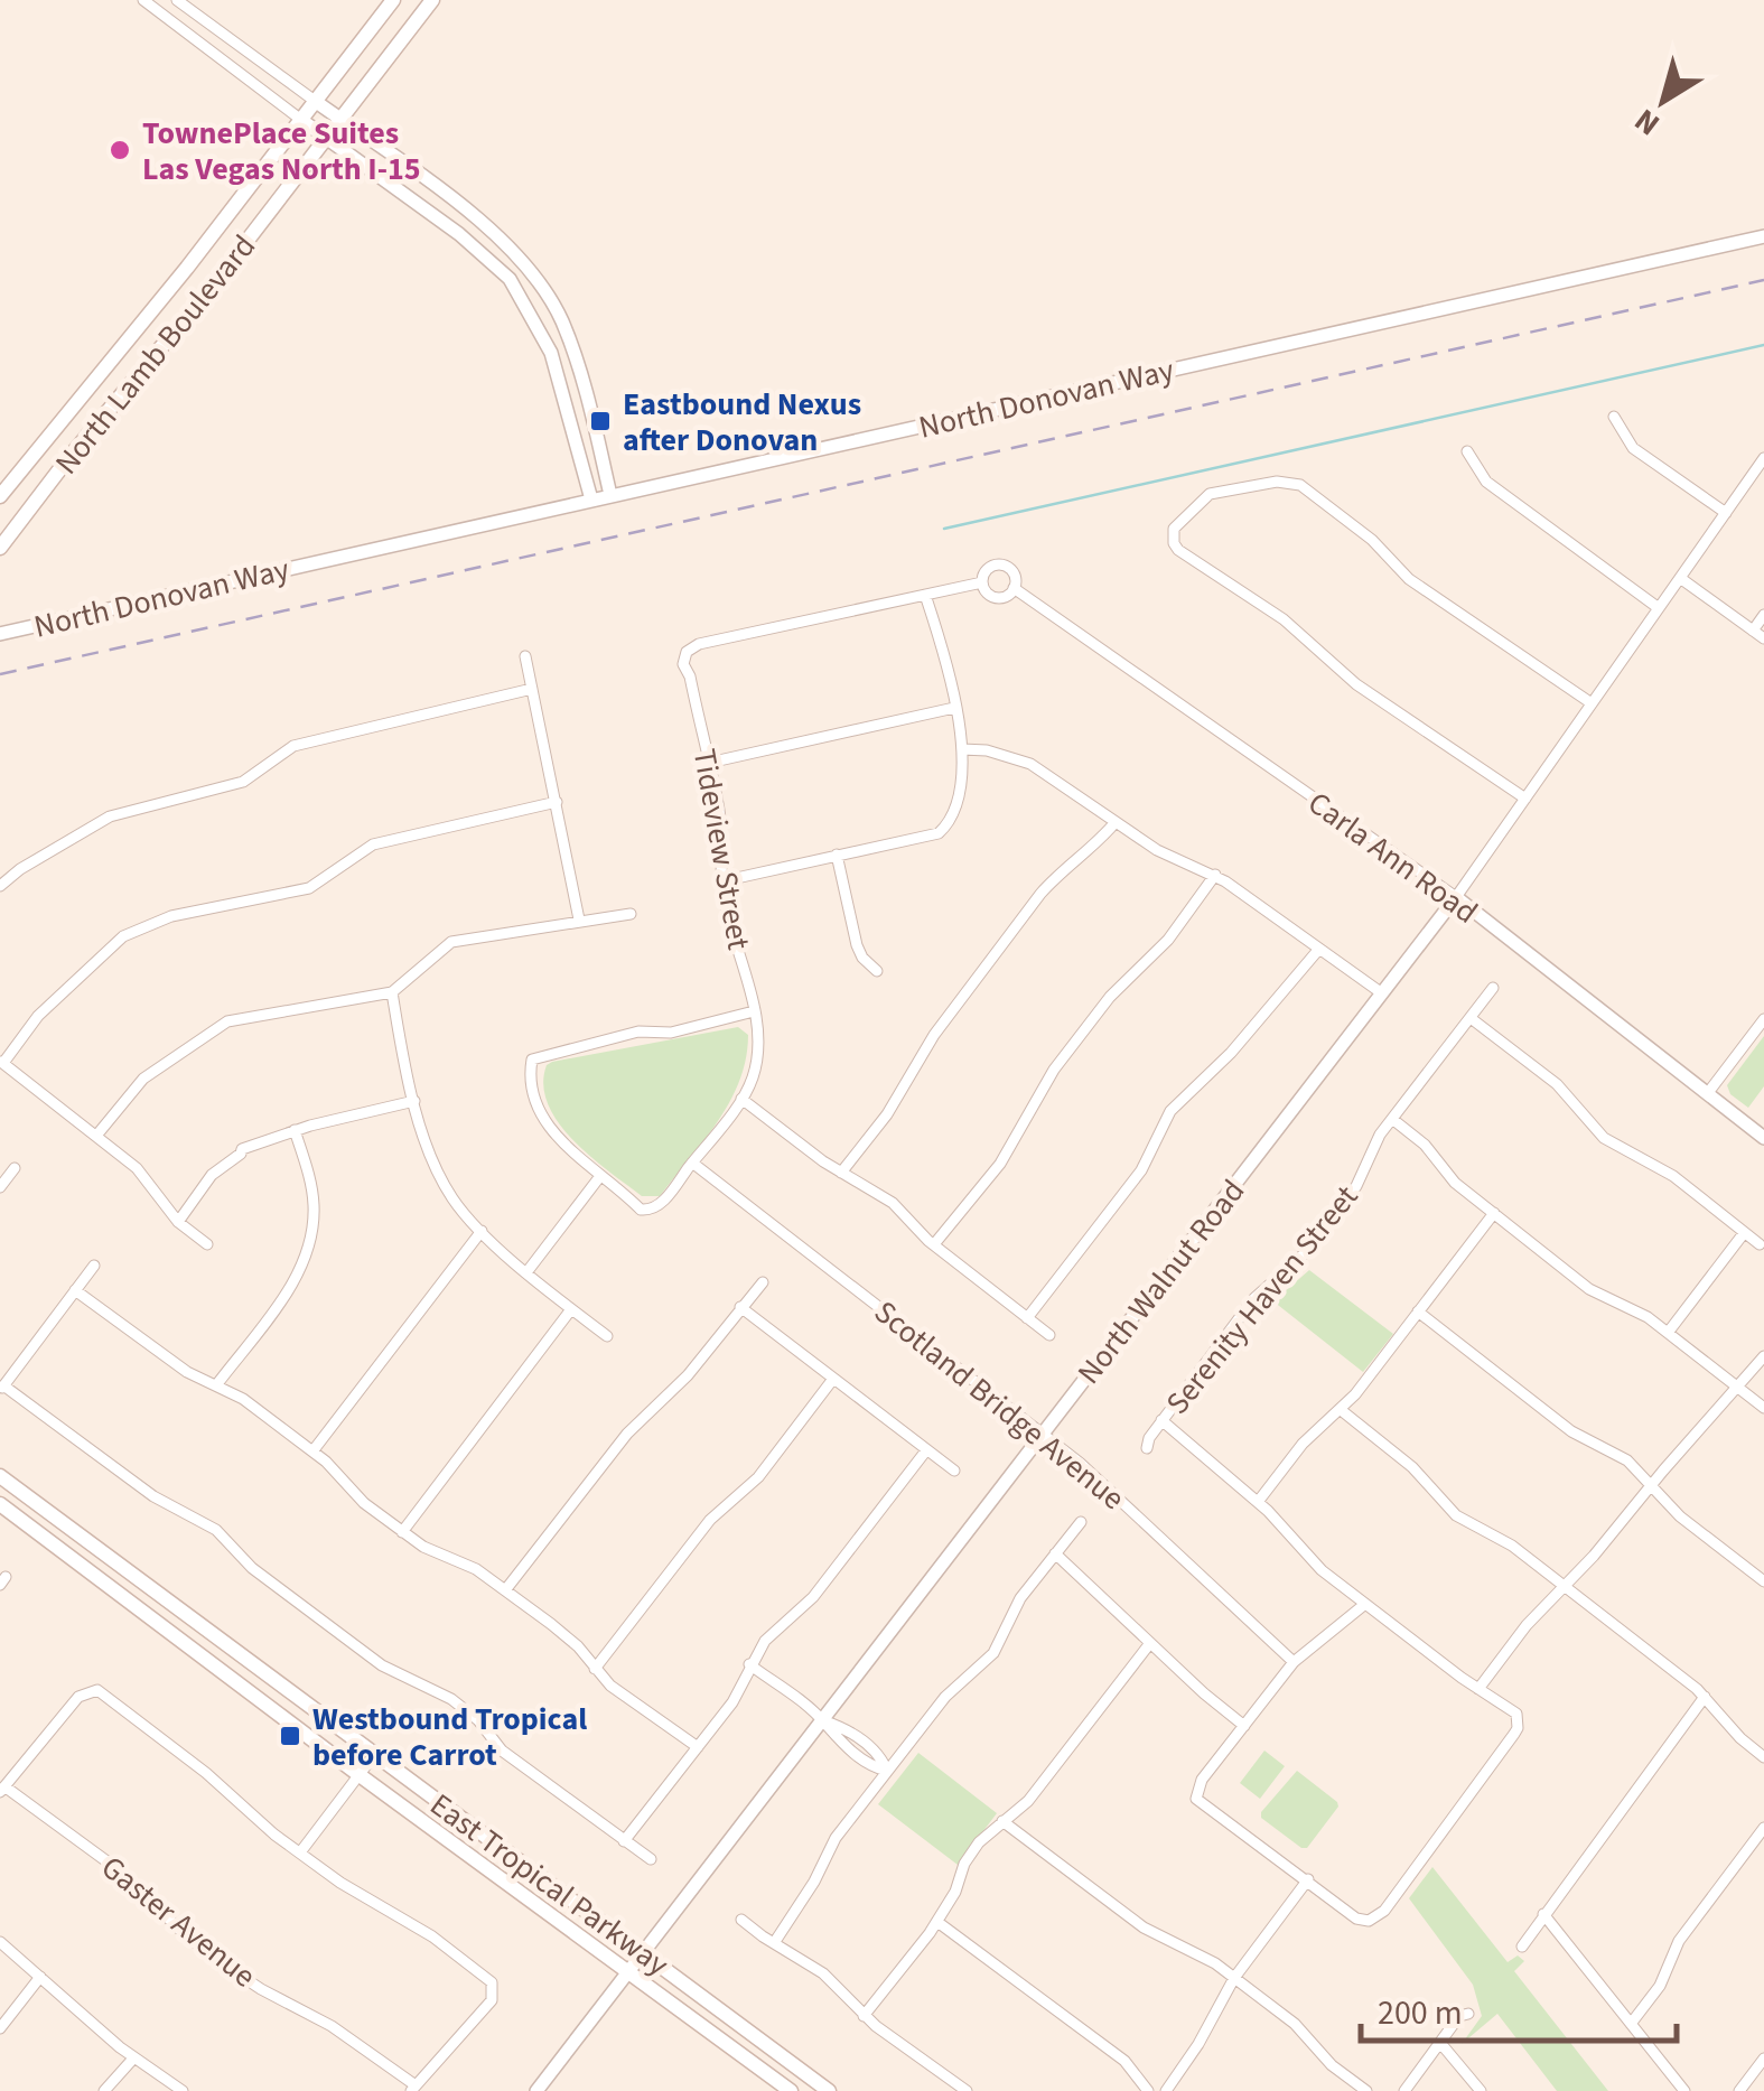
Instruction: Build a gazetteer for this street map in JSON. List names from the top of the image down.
{
  "streets": {
    "main road": ["North Lamb Boulevard", "East Tropical Parkway"],
    "street": [
      "North Donovan Way",
      "Tideview Street",
      "Carla Ann Road",
      "North Walnut Road",
      "Serenity Haven Street",
      "Scotland Bridge Avenue",
      "Gaster Avenue"
    ]
  },
  "crossings": [
    ["Tideview Street", "Scotland Bridge Avenue"],
    ["Carla Ann Road", "North Walnut Road"],
    ["North Walnut Road", "Scotland Bridge Avenue"],
    ["North Walnut Road", "East Tropical Parkway"]
  ],
  "places": {
    "other": ["TownePlace Suites Las Vegas North I-15"],
    "transit": ["Eastbound Nexus after Donovan", "Westbound Tropical before Carrot"]
  },
  "scale_bar": "200 m",
  "north": "bottom left"
}
